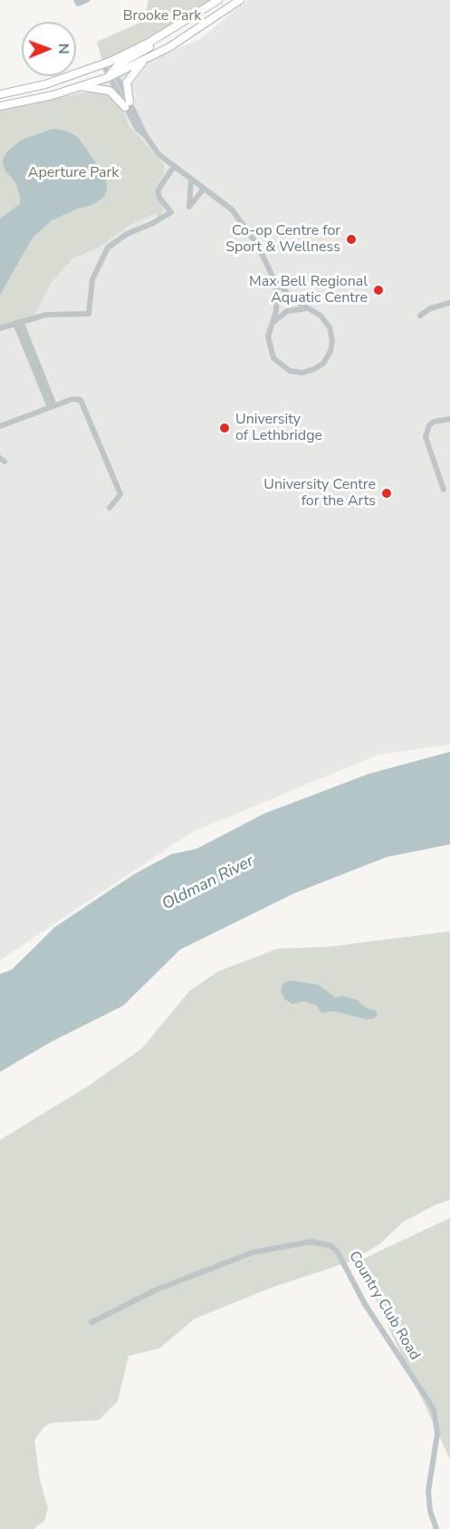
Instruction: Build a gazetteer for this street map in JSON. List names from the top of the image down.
{
  "streets": {
    "street": ["Country Club Road"]
  },
  "water": ["Oldman River"],
  "parks": ["Brooke Park", "Aperture Park"],
  "places": [
    "Co-op Centre for Sport & Wellness",
    "Max Bell Regional Aquatic Centre",
    "University of Lethbridge",
    "University Centre for the Arts"
  ],
  "north": "right"
}
